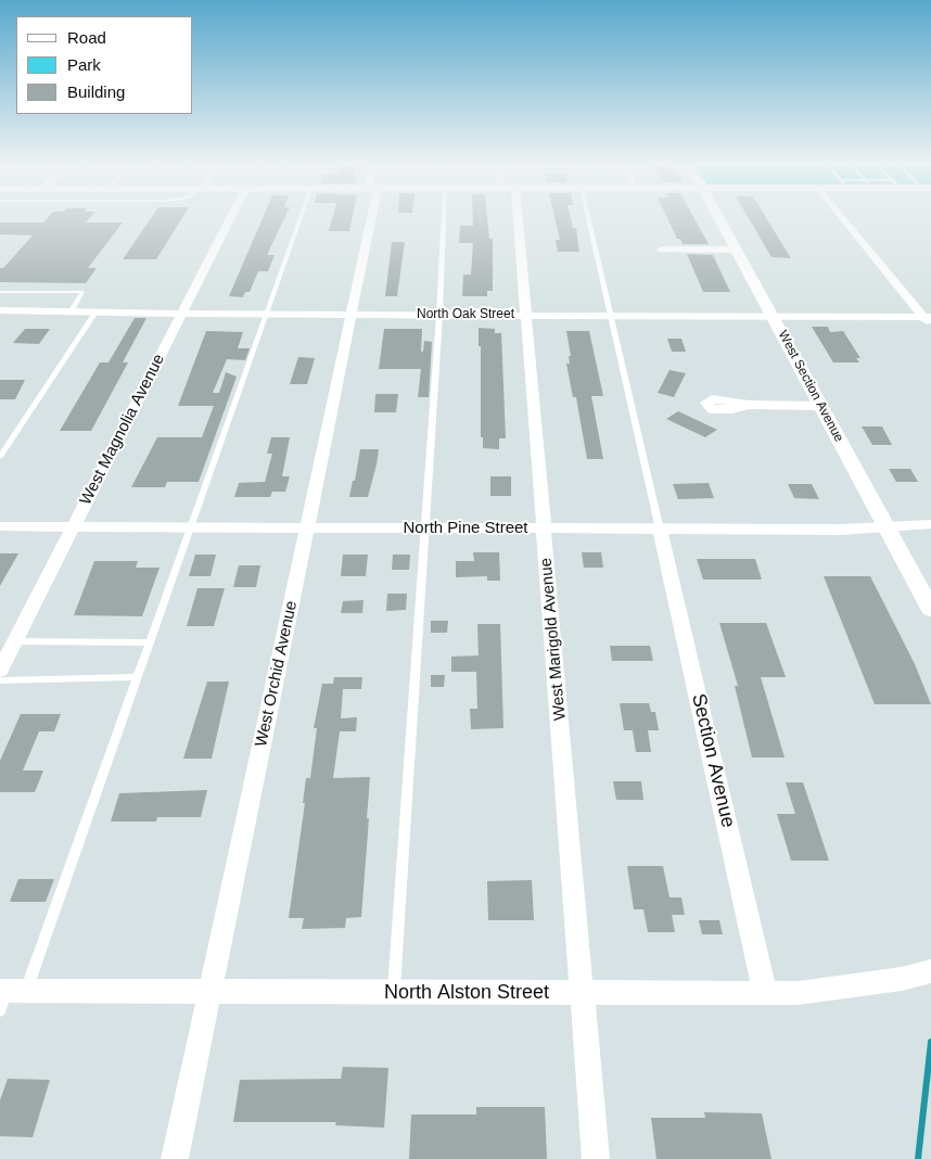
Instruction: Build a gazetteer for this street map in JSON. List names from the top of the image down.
{
  "streets": {
    "street": [
      "North Oak Street",
      "West Section Avenue",
      "West Magnolia Avenue",
      "North Pine Street",
      "West Marigold Avenue",
      "West Orchid Avenue",
      "Section Avenue",
      "North Alston Street"
    ]
  },
  "crossings": [
    ["North Oak Street", "West Section Avenue"],
    ["North Oak Street", "West Magnolia Avenue"],
    ["North Oak Street", "West Marigold Avenue"],
    ["North Oak Street", "West Orchid Avenue"],
    ["West Section Avenue", "North Pine Street"],
    ["West Magnolia Avenue", "North Pine Street"],
    ["North Pine Street", "West Marigold Avenue"],
    ["North Pine Street", "West Orchid Avenue"],
    ["North Pine Street", "Section Avenue"],
    ["West Marigold Avenue", "North Alston Street"],
    ["West Orchid Avenue", "North Alston Street"],
    ["Section Avenue", "North Alston Street"]
  ],
  "legend": ["Road", "Park", "Building"]
}
